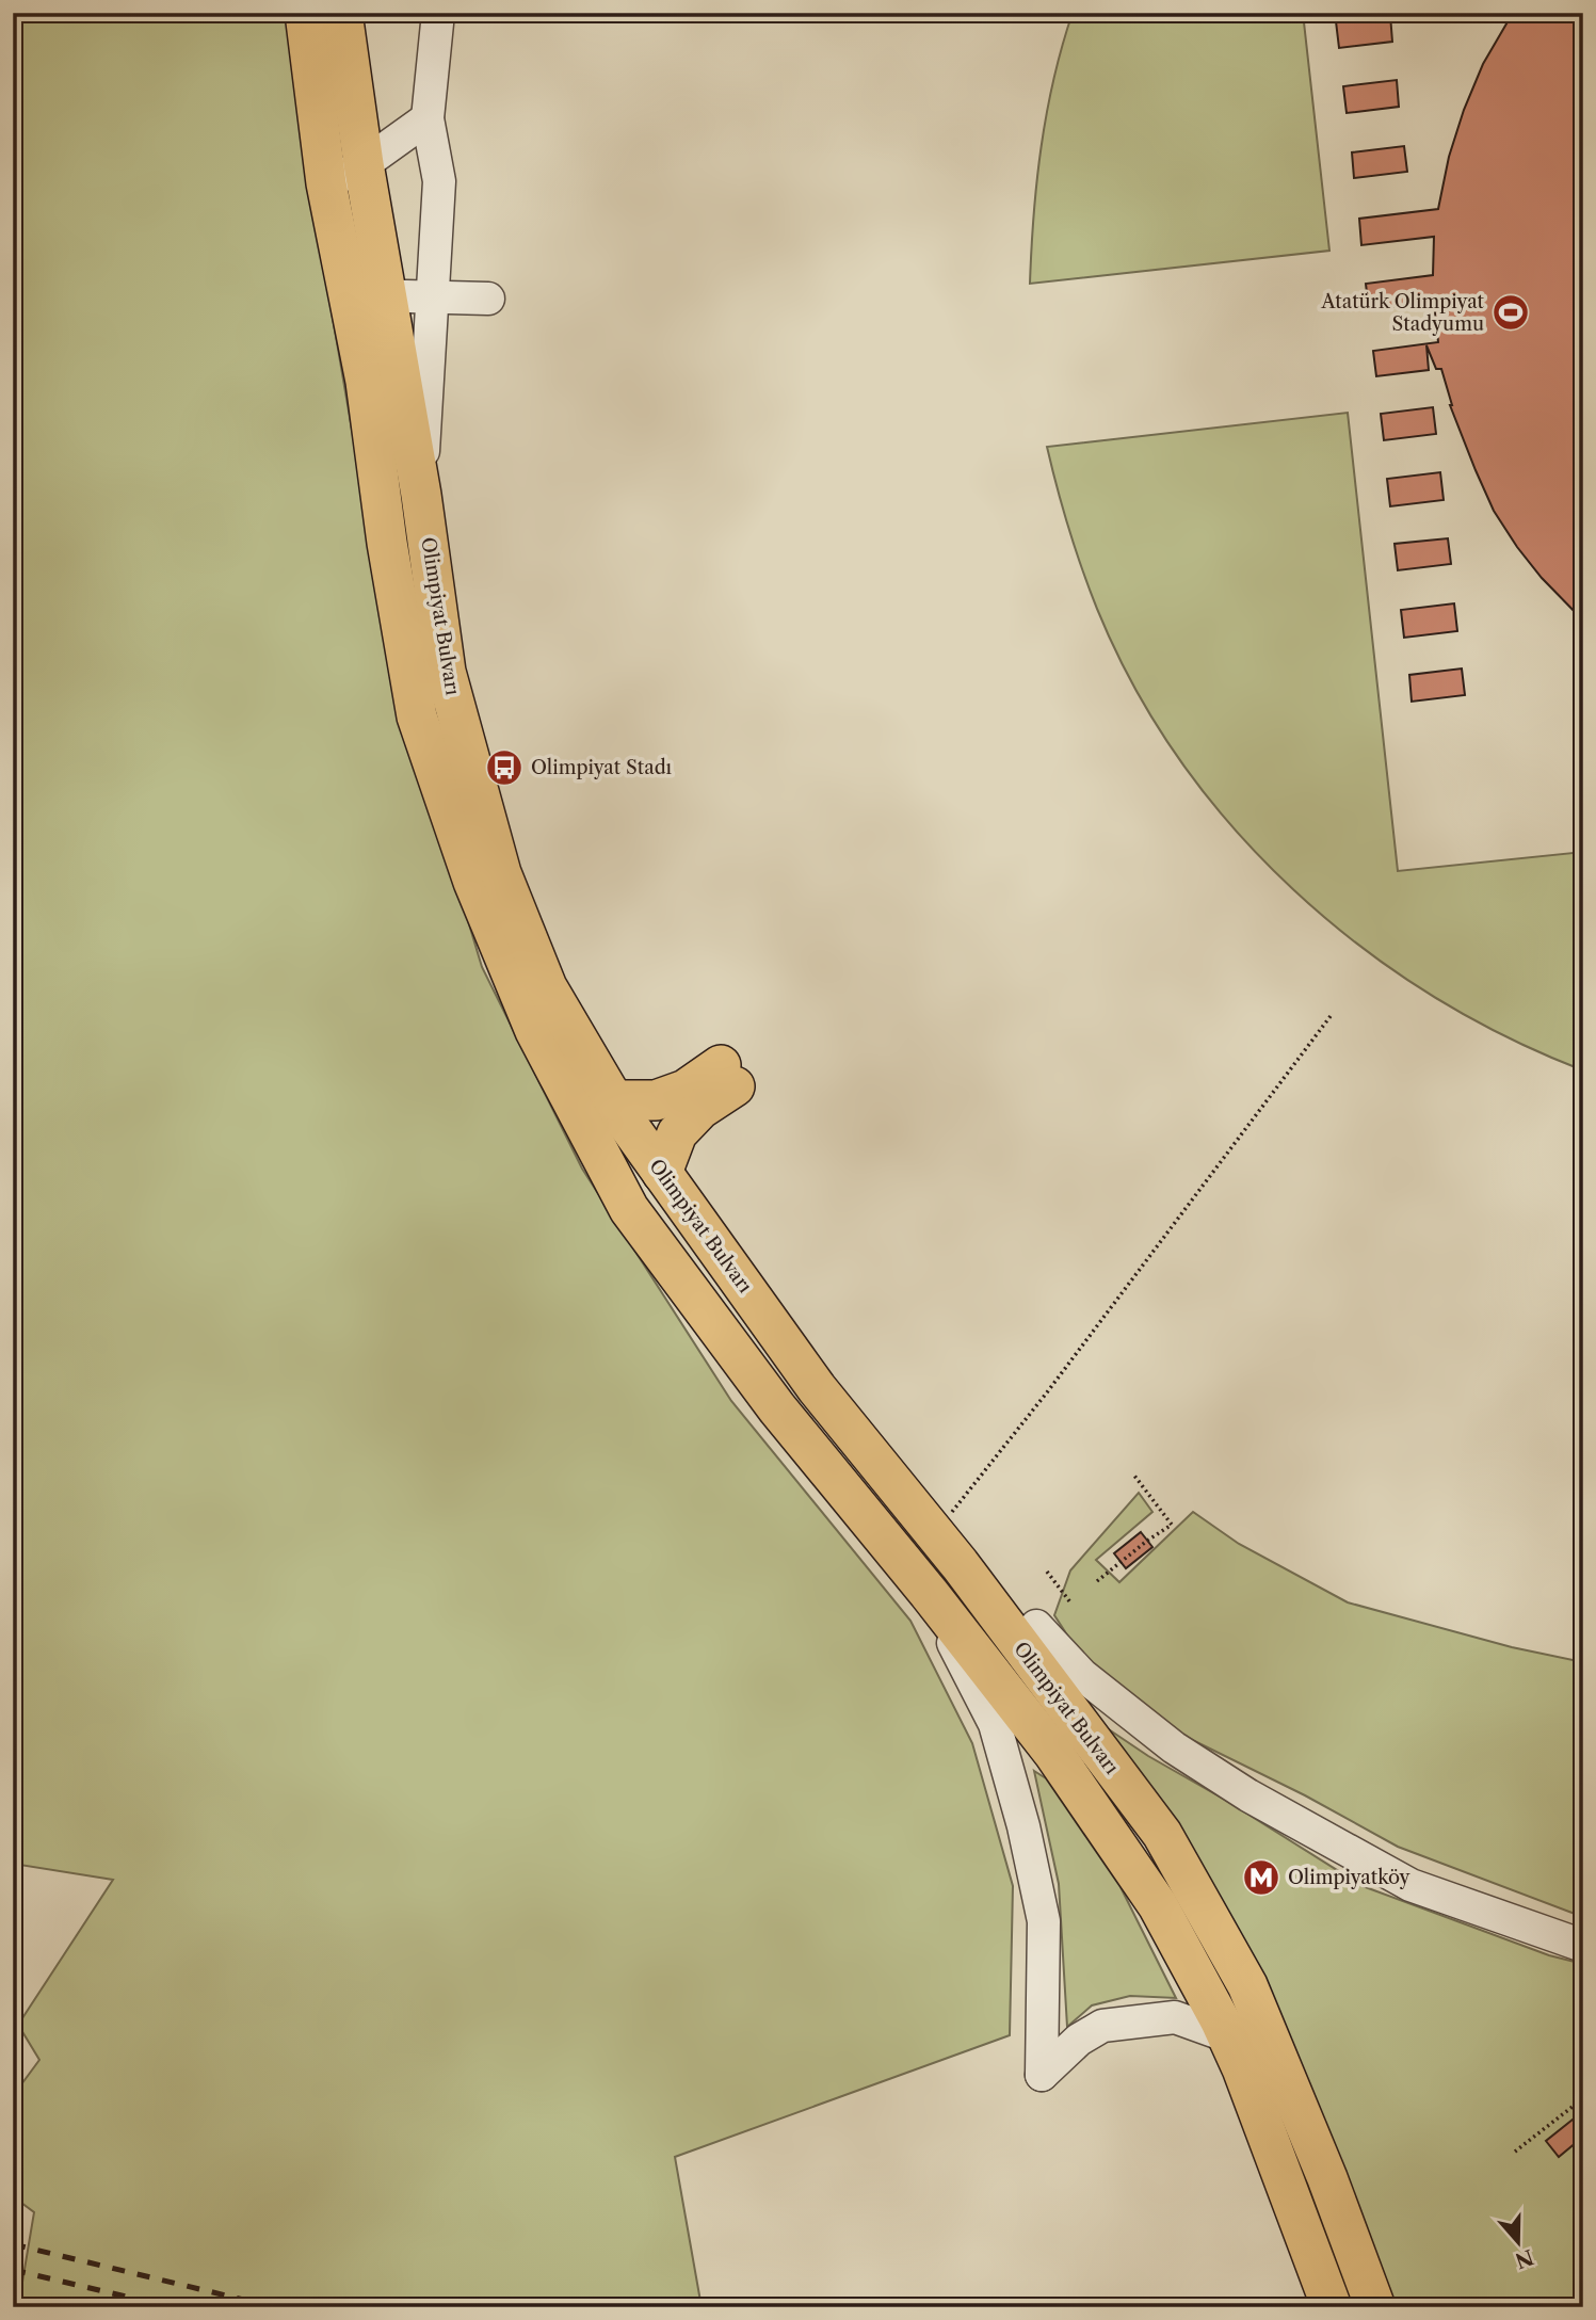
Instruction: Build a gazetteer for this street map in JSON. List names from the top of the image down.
{
  "streets": {
    "main road": ["Olimpiyat Bulvarı"]
  },
  "places": {
    "sports": ["Atatürk Olimpiyat Stadyumu"],
    "bus stop": ["Olimpiyat Stadı"],
    "metro station": ["Olimpiyatköy"]
  },
  "north": "bottom"
}
